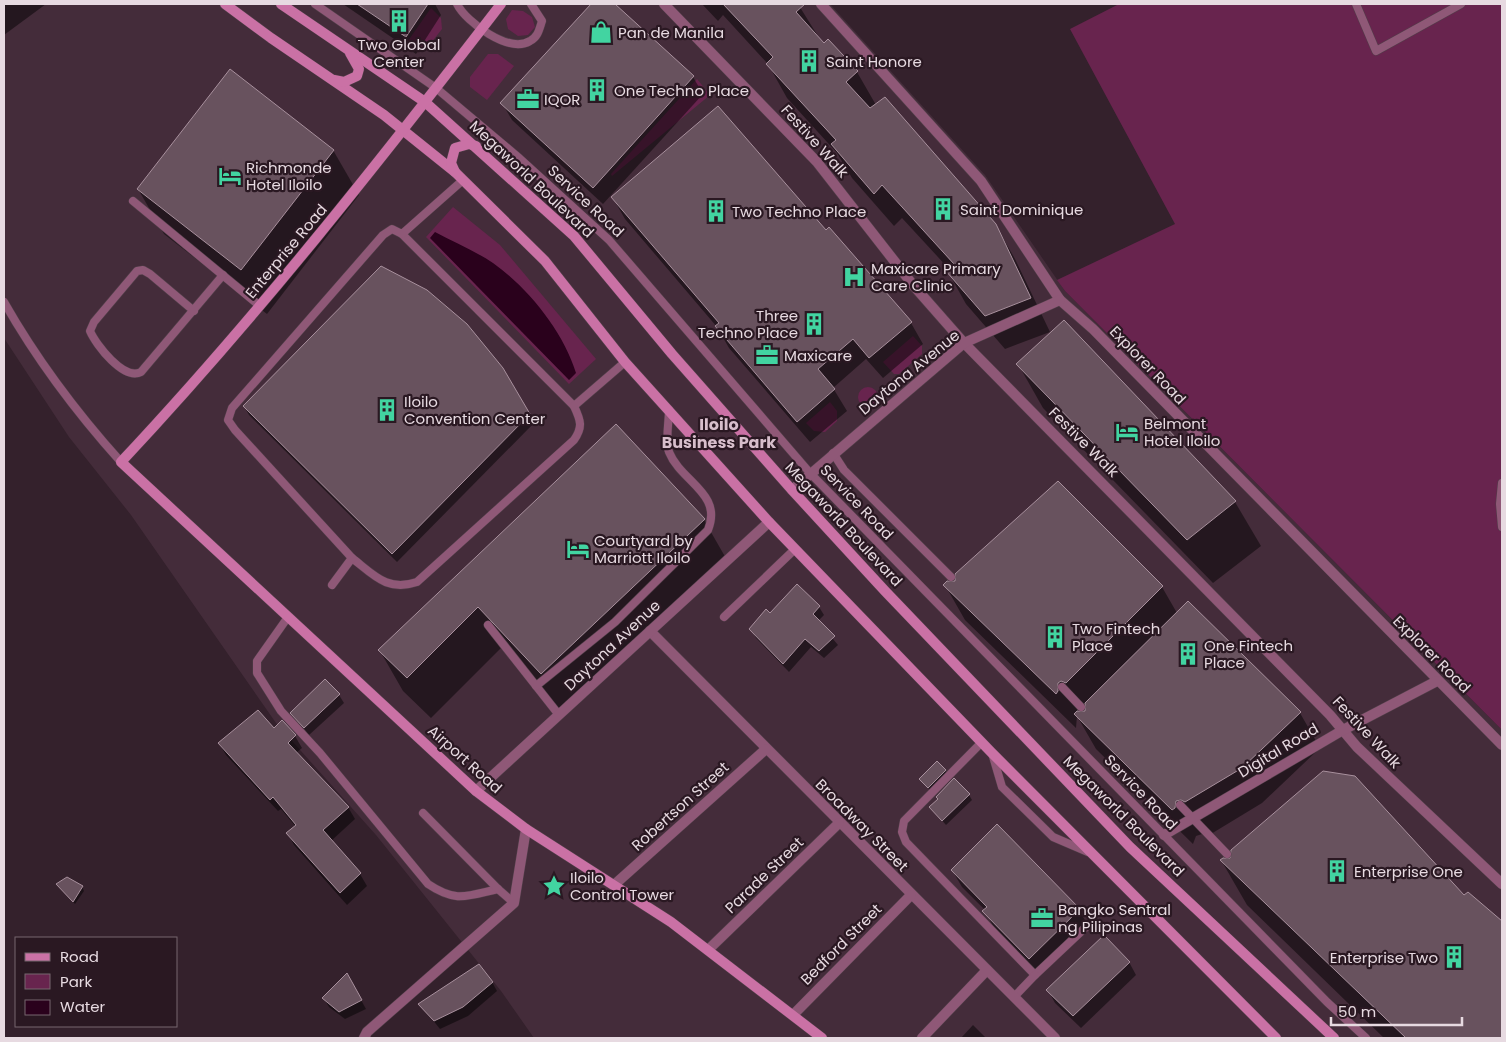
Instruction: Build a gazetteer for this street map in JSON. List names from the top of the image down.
{
  "streets": {
    "main road": ["Megaworld Boulevard", "Enterprise Road", "Airport Road"],
    "street": [
      "Festive Walk",
      "Explorer Road",
      "Daytona Avenue",
      "Digital Road",
      "Robertson Street",
      "Broadway Street",
      "Parade Street",
      "Bedford Street"
    ],
    "lane": ["Service Road"]
  },
  "crossings": [
    ["Festive Walk", "Daytona Avenue"],
    ["Festive Walk", "Digital Road"],
    ["Megaworld Boulevard", "Enterprise Road"],
    ["Megaworld Boulevard", "Daytona Avenue"],
    ["Service Road", "Enterprise Road"],
    ["Service Road", "Daytona Avenue"],
    ["Service Road", "Digital Road"],
    ["Enterprise Road", "Airport Road"],
    ["Explorer Road", "Daytona Avenue"],
    ["Explorer Road", "Digital Road"],
    ["Daytona Avenue", "Airport Road"],
    ["Daytona Avenue", "Broadway Street"],
    ["Airport Road", "Robertson Street"],
    ["Airport Road", "Parade Street"],
    ["Airport Road", "Bedford Street"],
    ["Robertson Street", "Broadway Street"],
    ["Broadway Street", "Parade Street"],
    ["Broadway Street", "Bedford Street"]
  ],
  "districts": ["Iloilo Business Park"],
  "places": {
    "building": [
      "Two Global Center",
      "Saint Honore",
      "One Techno Place",
      "Saint Dominique",
      "Two Techno Place",
      "Three Techno Place",
      "Iloilo Convention Center",
      "Two Fintech Place",
      "One Fintech Place",
      "Enterprise One",
      "Enterprise Two"
    ],
    "shop": ["Pan de Manila"],
    "office": ["IQOR", "Maxicare", "Bangko Sentral ng Pilipinas"],
    "hotel": ["Richmonde Hotel Iloilo", "Belmont Hotel Iloilo", "Courtyard by Marriott Iloilo"],
    "hospital": ["Maxicare Primary Care Clinic"],
    "place": ["Iloilo Control Tower"]
  },
  "legend": ["Road", "Park", "Water"],
  "scale_bar": "50 m"
}
